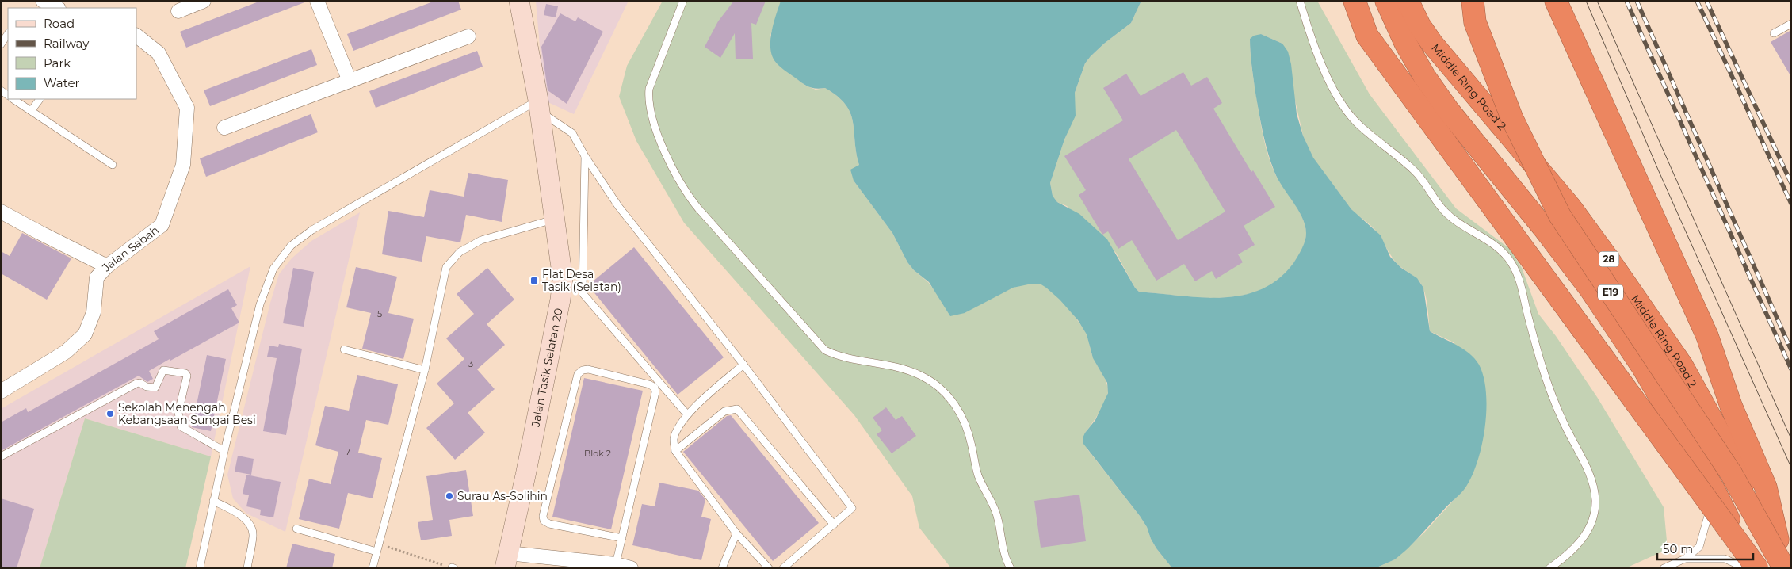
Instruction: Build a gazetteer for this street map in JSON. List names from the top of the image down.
{
  "streets": {
    "highway": ["Middle Ring Road 2", "28", "E19"],
    "street": ["Jalan Sabah", "Jalan Tasik Selatan 20"]
  },
  "places": {
    "transit": ["Flat Desa Tasik (Selatan)"],
    "other": ["Sekolah Menengah Kebangsaan Sungai Besi", "Surau As-Solihin"]
  },
  "house_numbers": [
    "5",
    "3",
    "7",
    "Blok 2"
  ],
  "legend": [
    "Road",
    "Railway",
    "Park",
    "Water"
  ],
  "scale_bar": "50 m"
}
